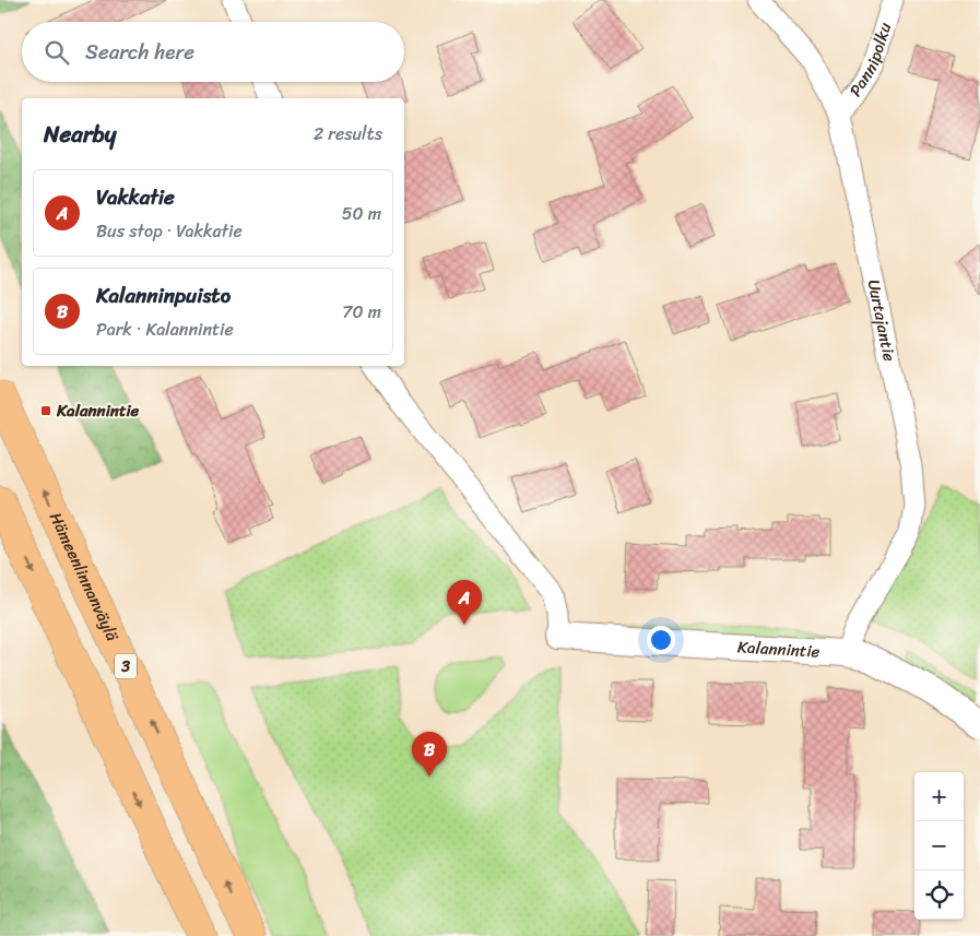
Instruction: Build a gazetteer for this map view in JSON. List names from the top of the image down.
{
  "streets": {
    "highway": ["Hämeenlinnanväylä", "3"],
    "street": ["Pannipolku", "Uurtajantie", "Kalannintie"]
  },
  "crossings": [
    ["Pannipolku", "Uurtajantie"],
    ["Uurtajantie", "Kalannintie"]
  ],
  "places": {
    "transit": ["Kalannintie"]
  },
  "page": {
    "search": "Search here",
    "heading": ["Nearby", "2 results"],
    "list": [
      {
        "mark": "A",
        "name": "Vakkatie",
        "note": "Bus stop · Vakkatie",
        "value": "50 m"
      },
      {
        "mark": "B",
        "name": "Kalanninpuisto",
        "note": "Park · Kalannintie",
        "value": "70 m"
      }
    ],
    "pins": ["A", "B"],
    "map_buttons": ["+", "−"]
  }
}
